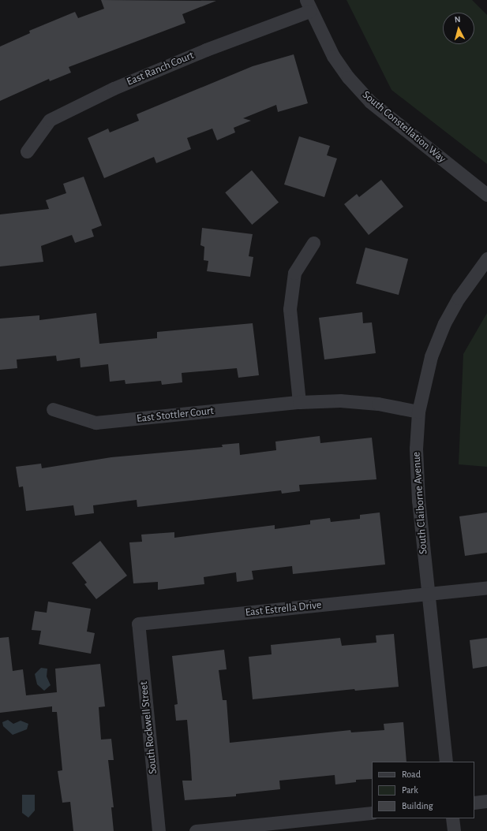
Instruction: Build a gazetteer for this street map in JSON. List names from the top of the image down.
{
  "streets": {
    "street": [
      "East Ranch Court",
      "South Constellation Way",
      "East Stottler Court",
      "South Claiborne Avenue",
      "East Estrella Drive",
      "South Rockwell Street"
    ]
  },
  "crossings": [
    ["East Ranch Court", "South Constellation Way"],
    ["East Stottler Court", "South Claiborne Avenue"],
    ["South Claiborne Avenue", "East Estrella Drive"],
    ["East Estrella Drive", "South Rockwell Street"]
  ],
  "legend": ["Road", "Park", "Building"],
  "north": "top"
}
